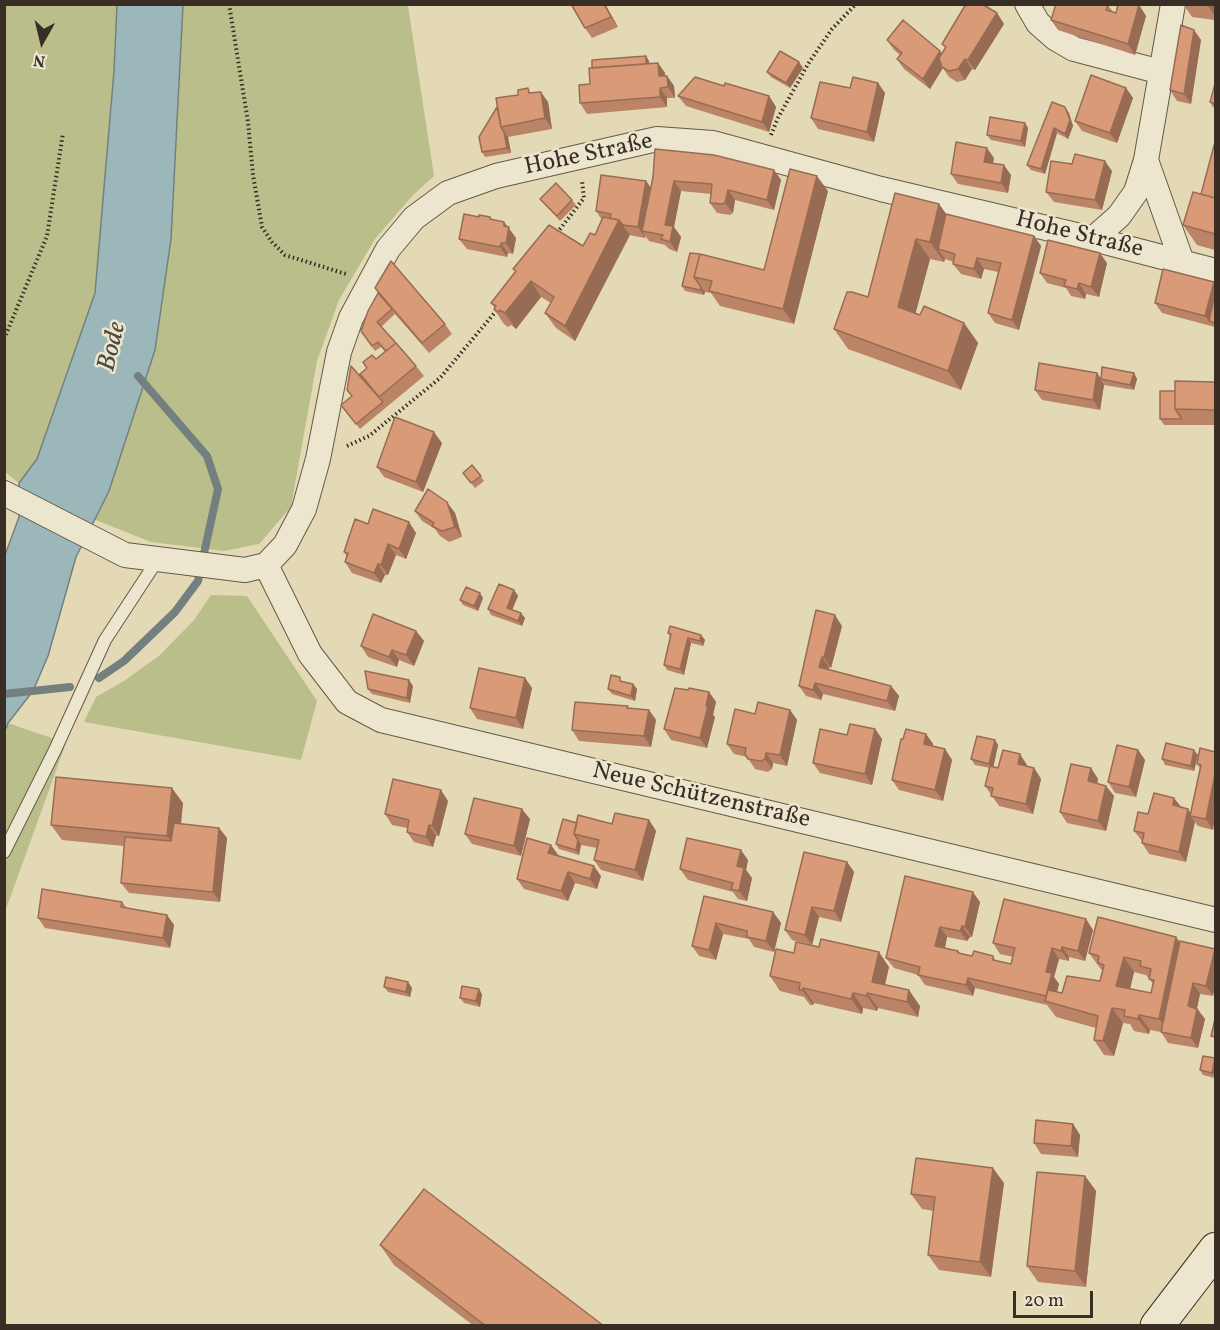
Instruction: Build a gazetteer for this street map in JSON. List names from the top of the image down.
{
  "streets": {
    "street": ["Hohe Straße", "Neue Schützenstraße"]
  },
  "crossings": [
    ["Hohe Straße", "Neue Schützenstraße"]
  ],
  "water": ["Bode"],
  "scale_bar": "20 m",
  "north": "bottom"
}
